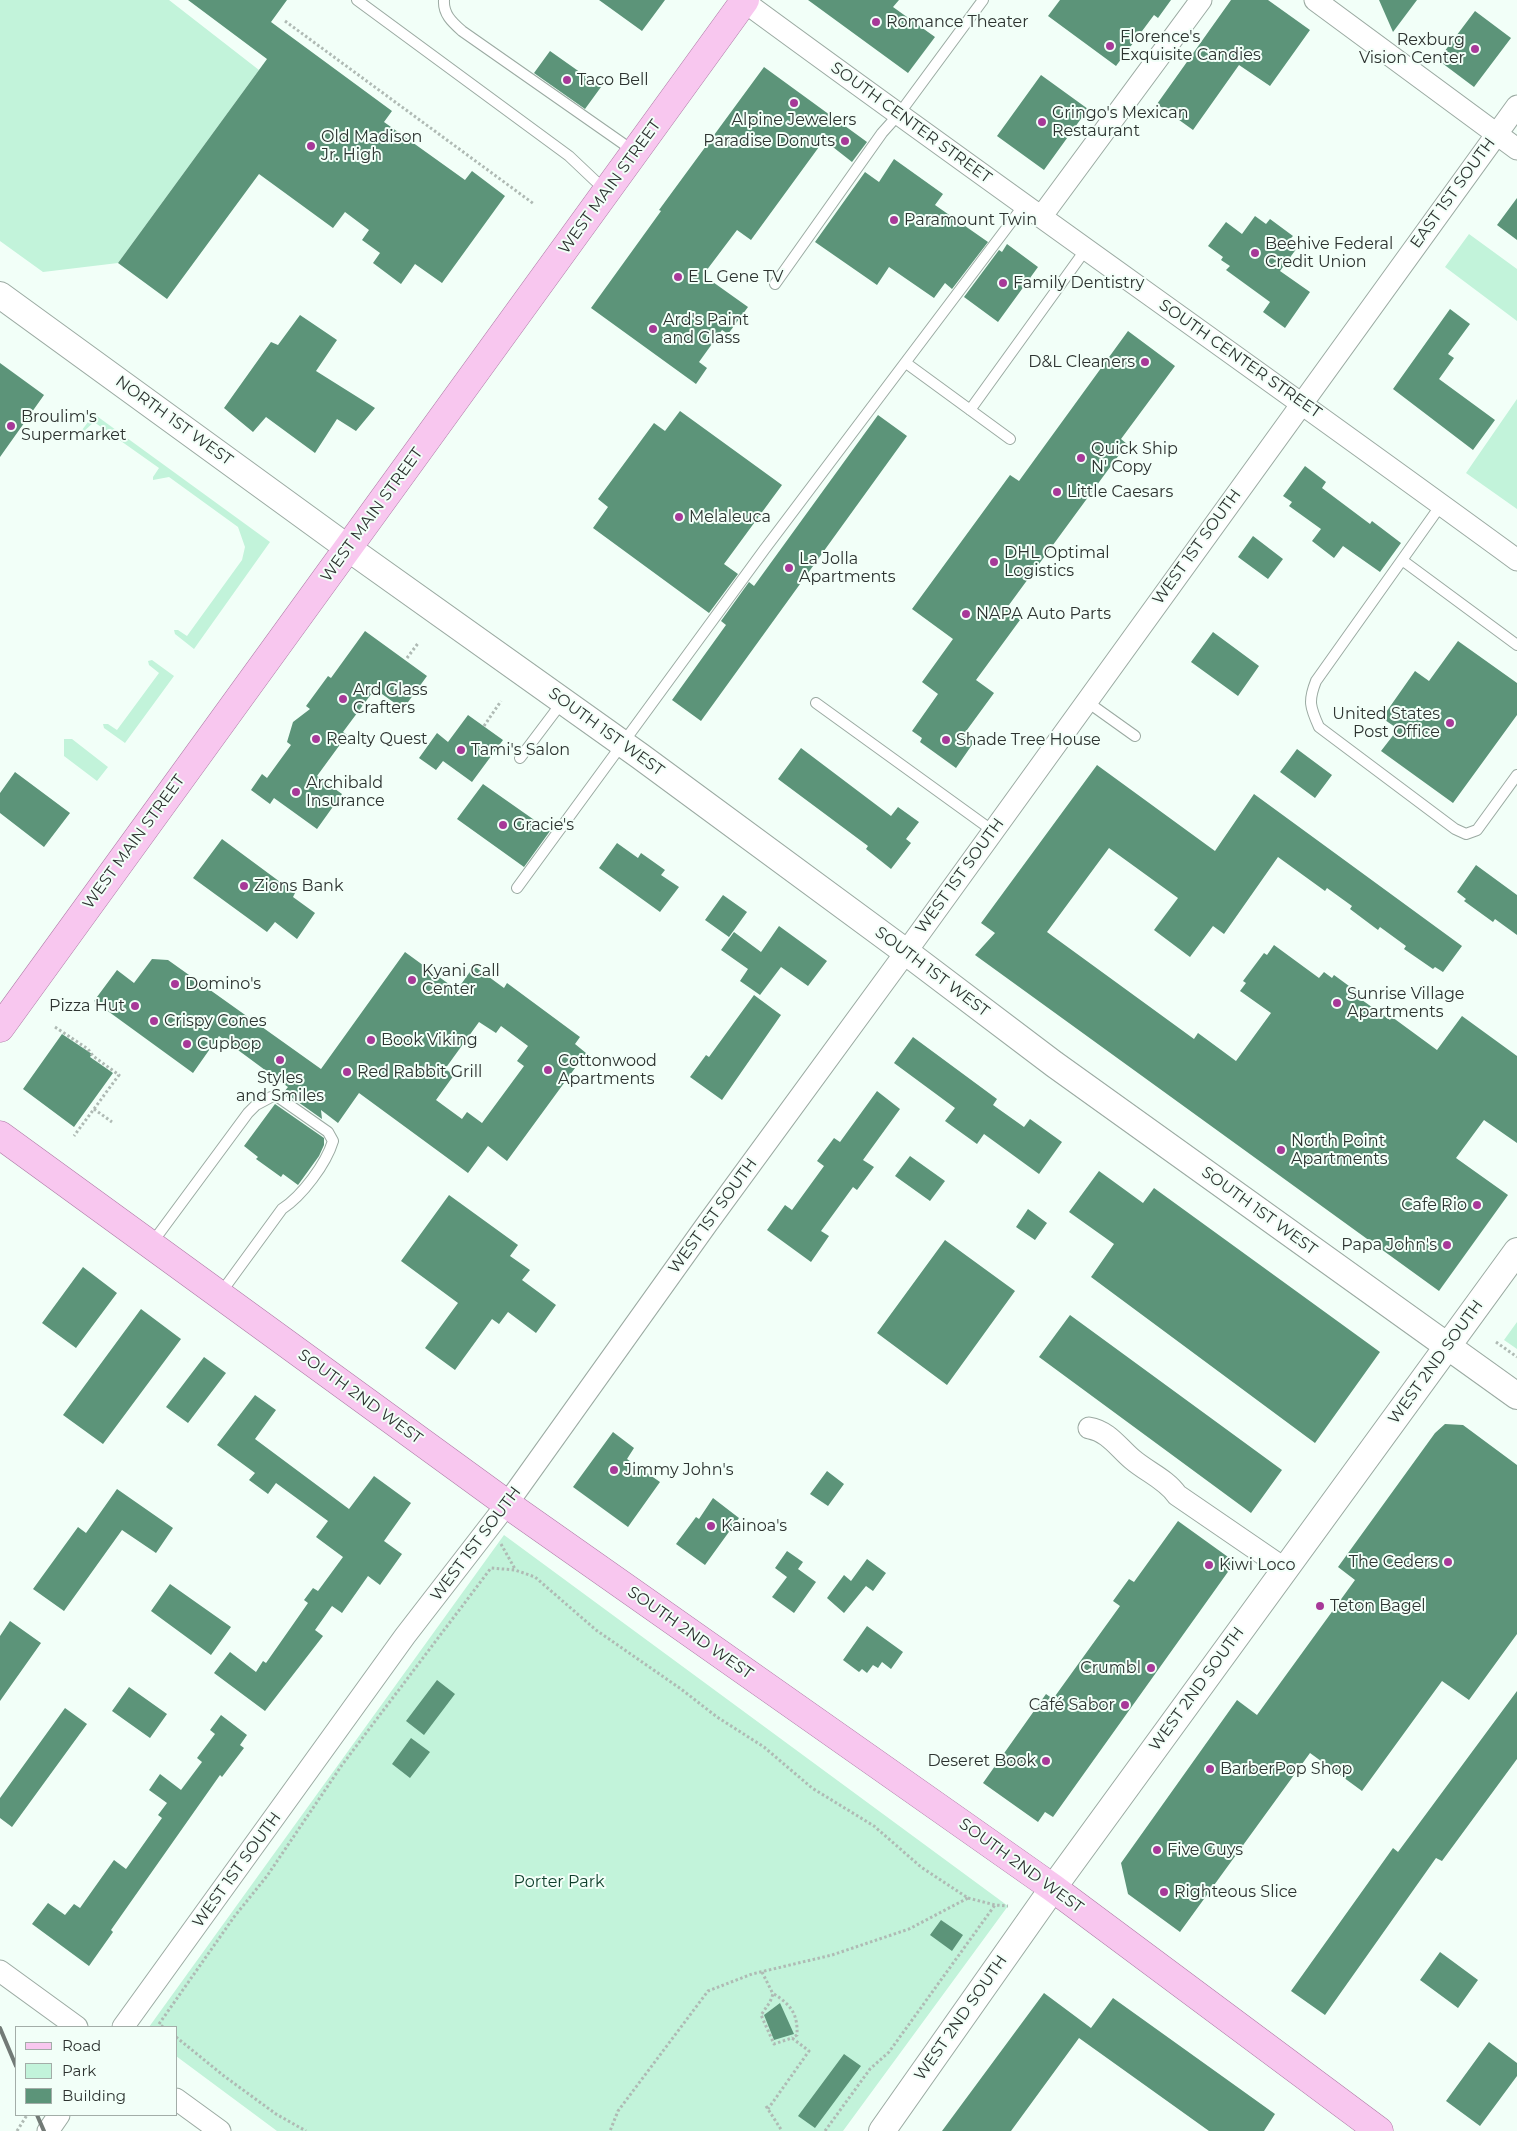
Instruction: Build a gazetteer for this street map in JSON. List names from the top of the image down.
{
  "streets": {
    "main road": ["WEST MAIN STREET", "SOUTH 2ND WEST"],
    "street": [
      "SOUTH CENTER STREET",
      "EAST 1ST SOUTH",
      "NORTH 1ST WEST",
      "WEST 1ST SOUTH",
      "SOUTH 1ST WEST",
      "WEST 2ND SOUTH"
    ]
  },
  "crossings": [
    ["SOUTH CENTER STREET", "WEST MAIN STREET"],
    ["SOUTH CENTER STREET", "EAST 1ST SOUTH"],
    ["SOUTH CENTER STREET", "WEST 1ST SOUTH"],
    ["WEST MAIN STREET", "NORTH 1ST WEST"],
    ["WEST MAIN STREET", "SOUTH 1ST WEST"],
    ["EAST 1ST SOUTH", "WEST 1ST SOUTH"],
    ["NORTH 1ST WEST", "SOUTH 1ST WEST"],
    ["WEST 1ST SOUTH", "SOUTH 1ST WEST"],
    ["WEST 1ST SOUTH", "SOUTH 2ND WEST"],
    ["SOUTH 1ST WEST", "WEST 2ND SOUTH"],
    ["WEST 2ND SOUTH", "SOUTH 2ND WEST"]
  ],
  "parks": ["Porter Park"],
  "places": [
    "Romance Theater",
    "Florence's Exquisite Candies",
    "Rexburg Vision Center",
    "Taco Bell",
    "Alpine Jewelers",
    "Gringo's Mexican Restaurant",
    "Paradise Donuts",
    "Old Madison Jr. High",
    "Paramount Twin",
    "Beehive Federal Credit Union",
    "E L Gene TV",
    "Family Dentistry",
    "Ard's Paint and Glass",
    "D&L Cleaners",
    "Broulim's Supermarket",
    "Quick Ship N' Copy",
    "Little Caesars",
    "Melaleuca",
    "DHL Optimal Logistics",
    "La Jolla Apartments",
    "NAPA Auto Parts",
    "Ard Glass Crafters",
    "United States Post Office",
    "Realty Quest",
    "Shade Tree House",
    "Tami's Salon",
    "Archibald Insurance",
    "Gracie's",
    "Zions Bank",
    "Kyani Call Center",
    "Domino's",
    "Sunrise Village Apartments",
    "Pizza Hut",
    "Crispy Cones",
    "Book Viking",
    "Cupbop",
    "Styles and Smiles",
    "Cottonwood Apartments",
    "Red Rabbit Grill",
    "North Point Apartments",
    "Cafe Rio",
    "Papa John's",
    "Jimmy John's",
    "Kainoa's",
    "The Ceders",
    "Kiwi Loco",
    "Teton Bagel",
    "Crumbl",
    "Café Sabor",
    "Deseret Book",
    "BarberPop Shop",
    "Five Guys",
    "Righteous Slice"
  ],
  "legend": ["Road", "Park", "Building"]
}
